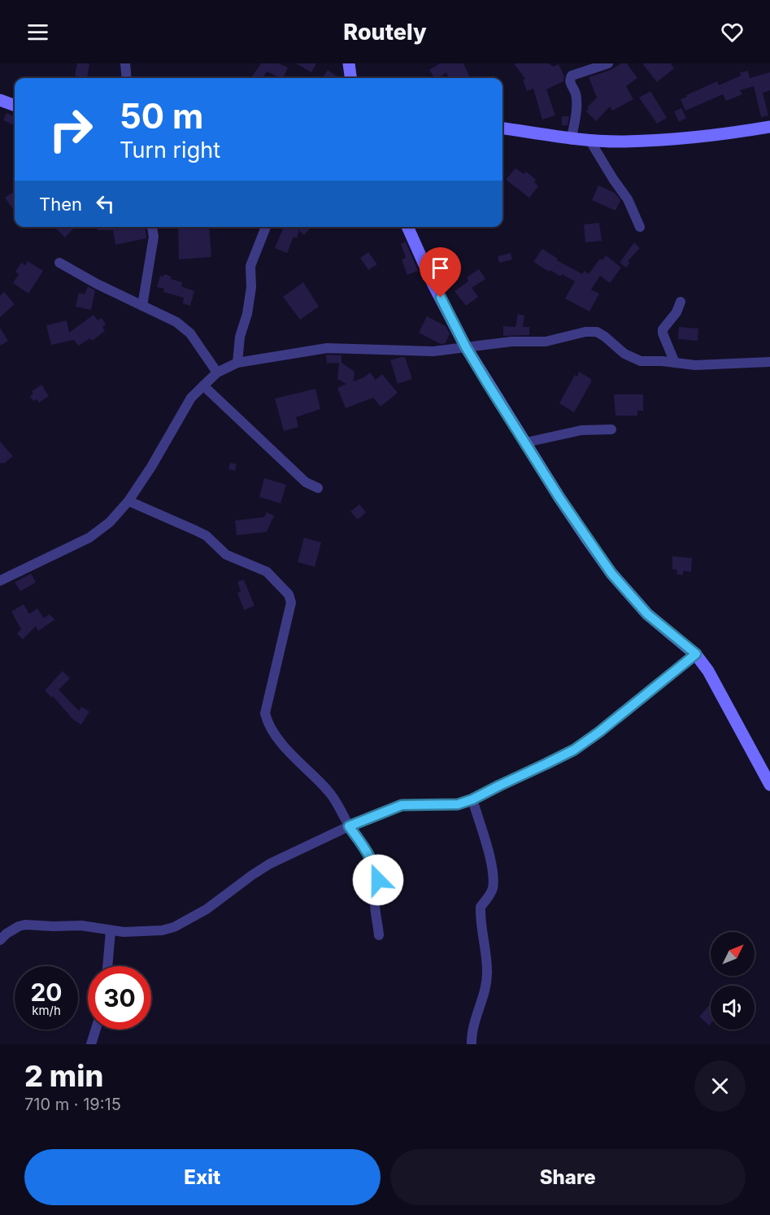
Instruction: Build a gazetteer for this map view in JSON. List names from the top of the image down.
{
  "north": "top right",
  "page": {
    "header": "Routely",
    "turn": ["50 m", "Turn right"],
    "then": "Then",
    "speed": "20 km/h",
    "limit": "30",
    "heading": ["2 min", "710 m · 19:15"],
    "buttons": ["Exit", "Share"]
  }
}
